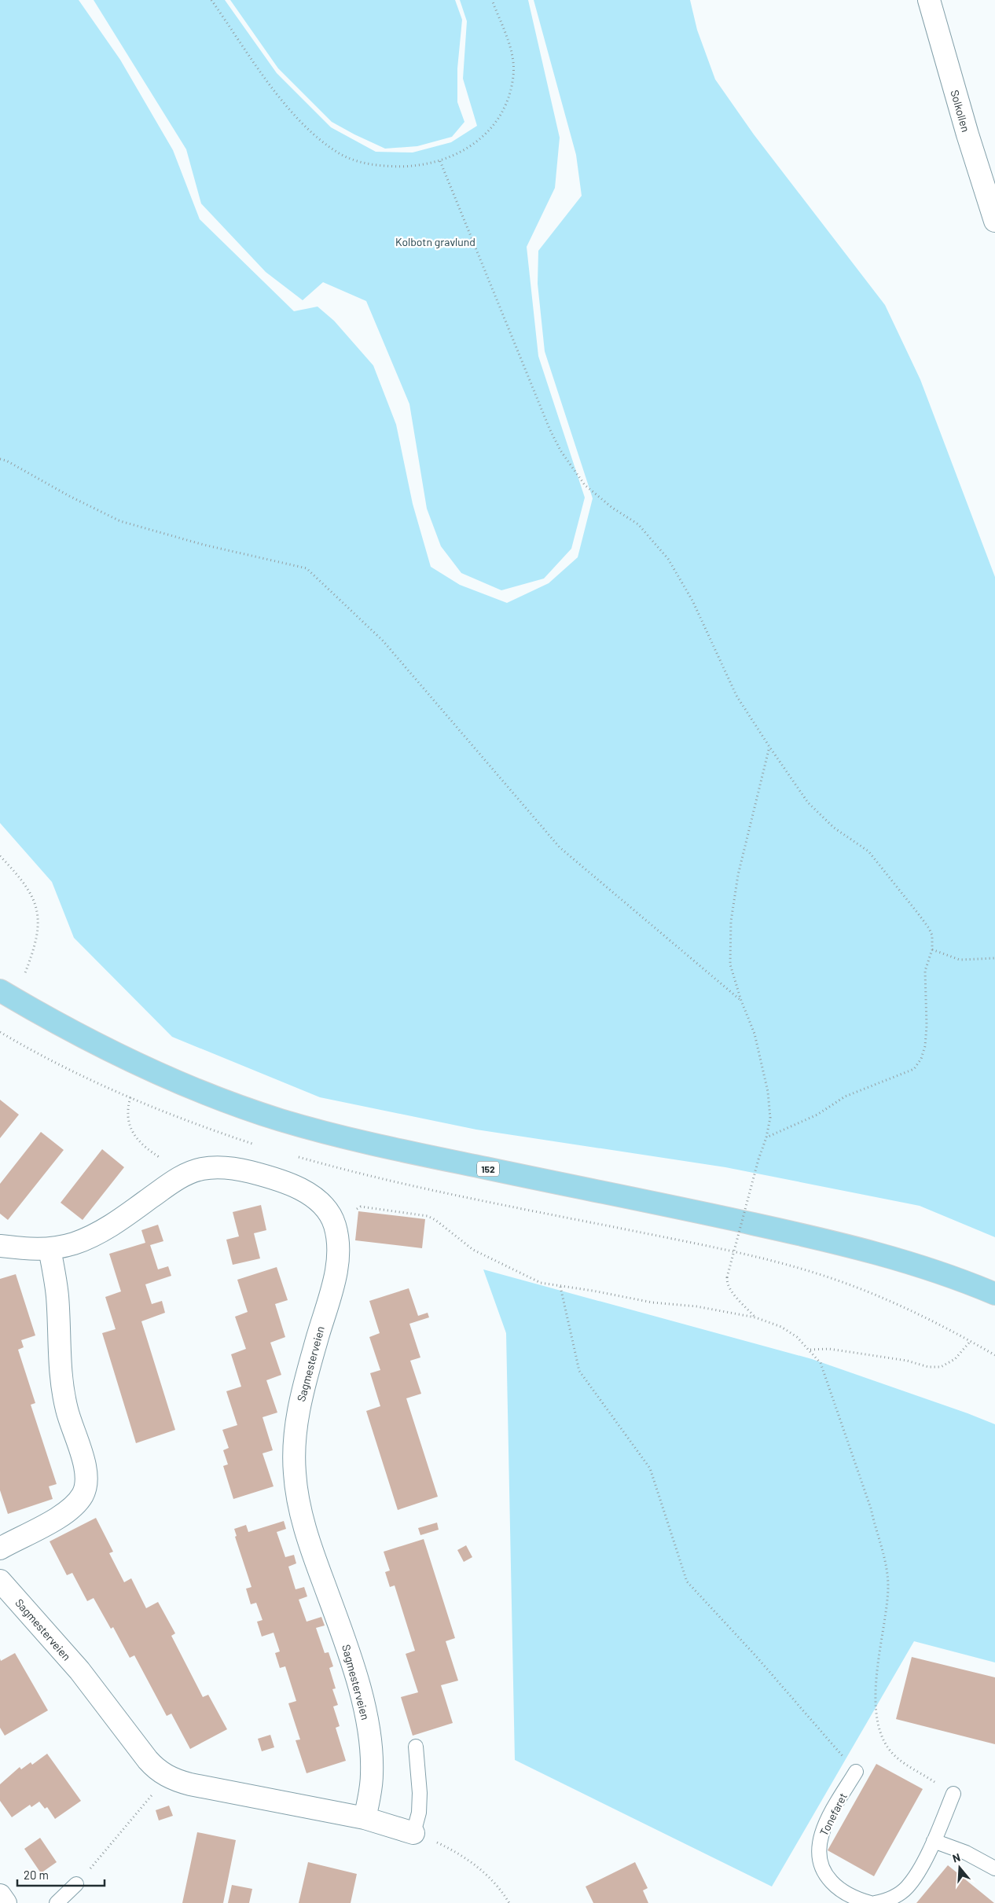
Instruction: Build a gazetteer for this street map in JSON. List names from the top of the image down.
{
  "streets": {
    "main road": ["152"],
    "street": ["Solkollen", "Sagmesterveien"],
    "lane": ["Tonefaret"]
  },
  "parks": ["Kolbotn gravlund"],
  "scale_bar": "20 m",
  "north": "top"
}
